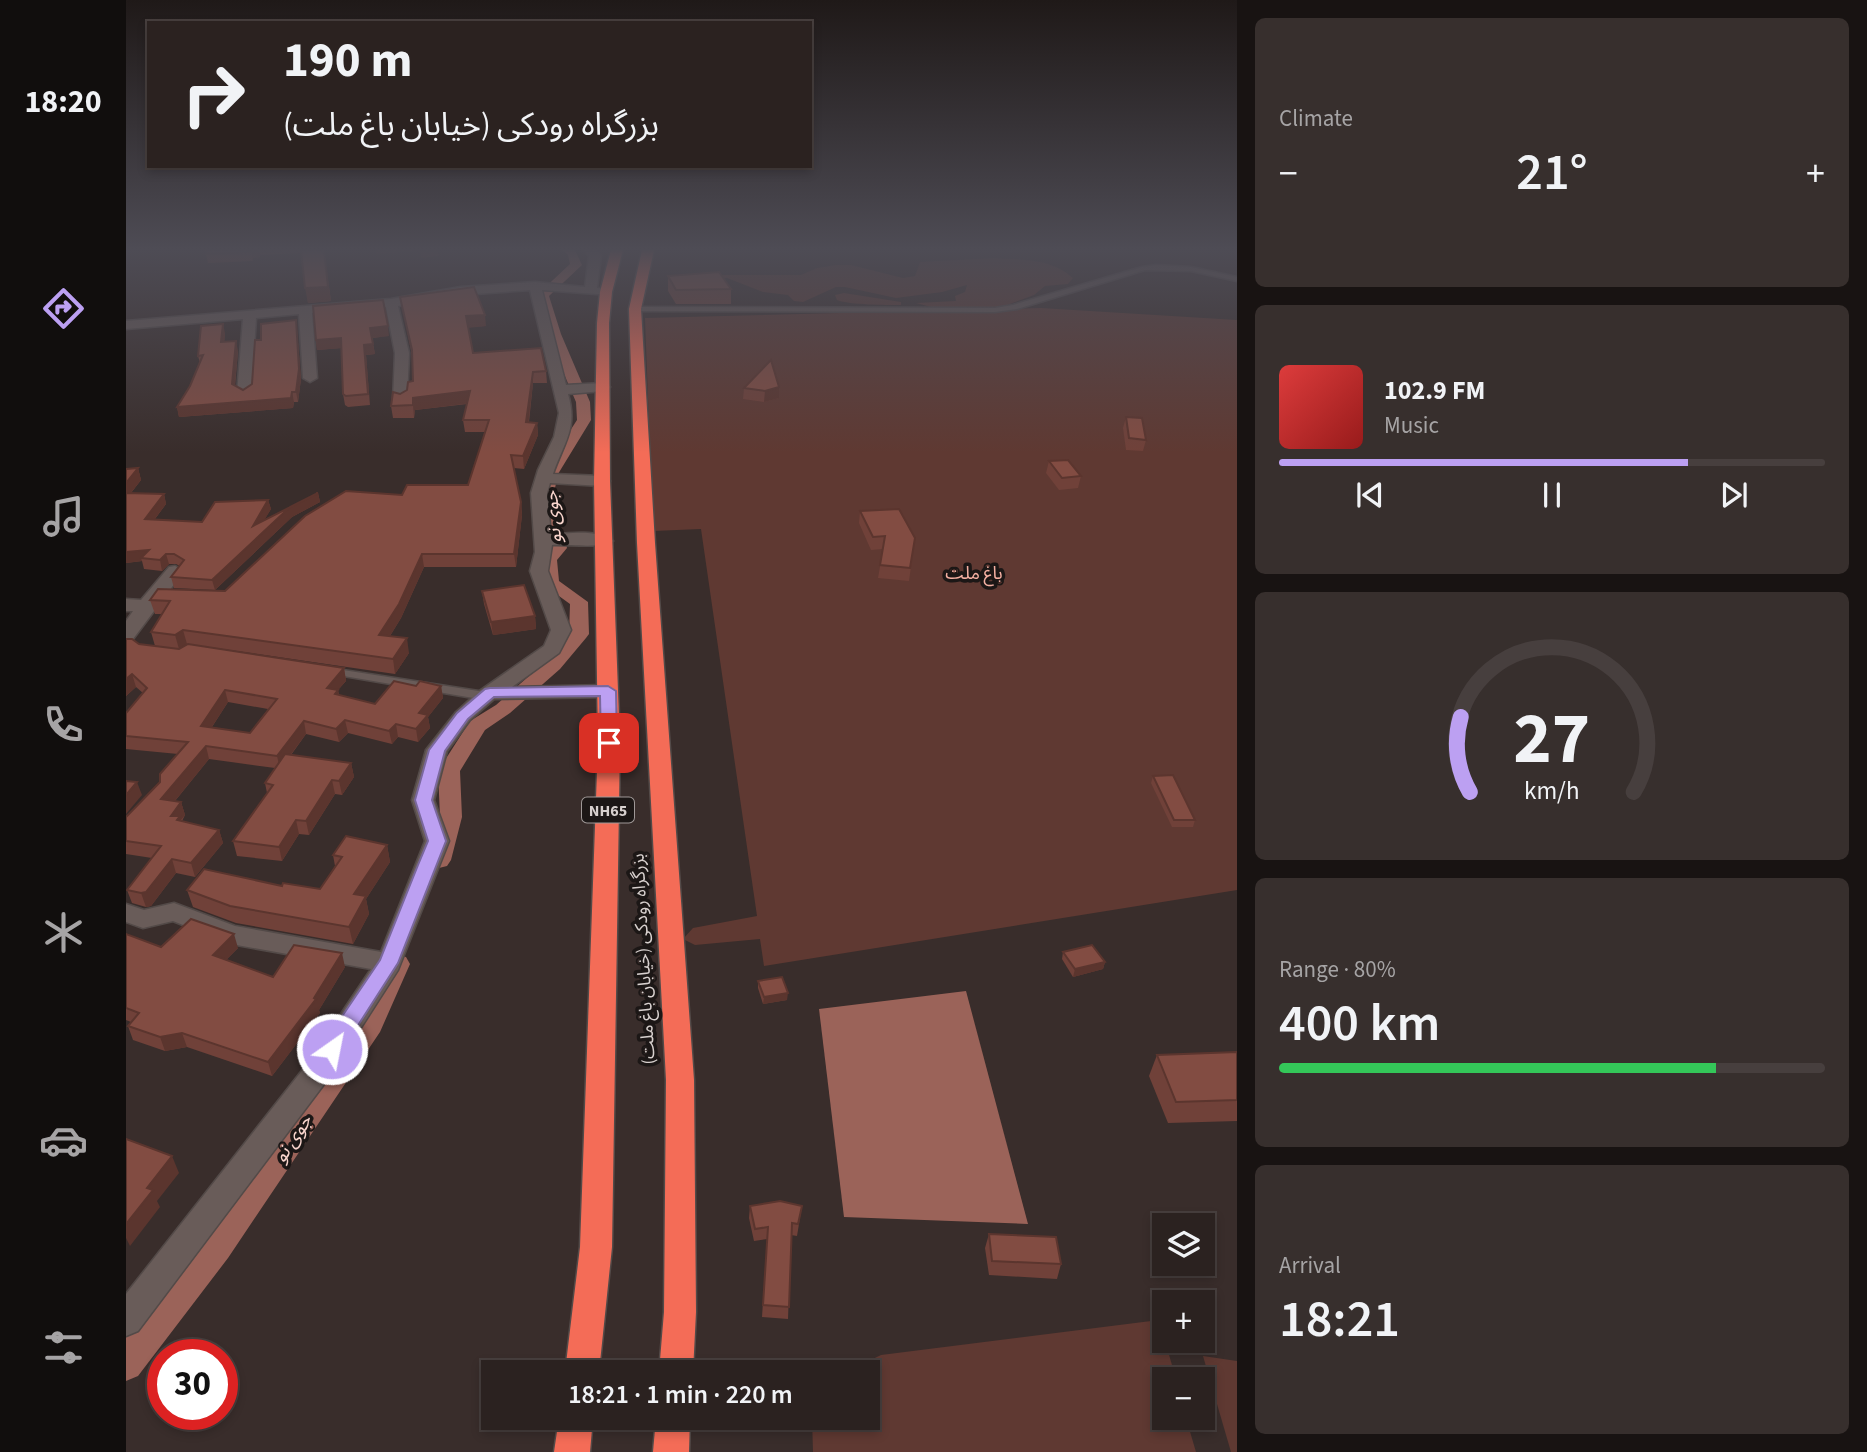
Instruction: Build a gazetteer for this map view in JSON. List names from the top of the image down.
{
  "streets": {
    "highway": ["NH65", "بزرگراه رودکی (خیابان باغ ملت)"]
  },
  "water": ["جوی نو"],
  "parks": ["باغ ملت"],
  "page": {
    "tabs": "18:20",
    "tile": [
      "Climate",
      ["Range · 80%", "400 km"],
      ["Arrival", "18:21"]
    ],
    "turn": ["190 m", "بزرگراه رودکی (خیابان باغ ملت)"],
    "heat": ["−", "21°", "+"],
    "song": ["102.9 FM", "Music"],
    "map_buttons": ["+", "−"],
    "limit": "30",
    "trip": "18:21 · 1 min · 220 m",
    "gauge": ["27", "km/h"]
  }
}
